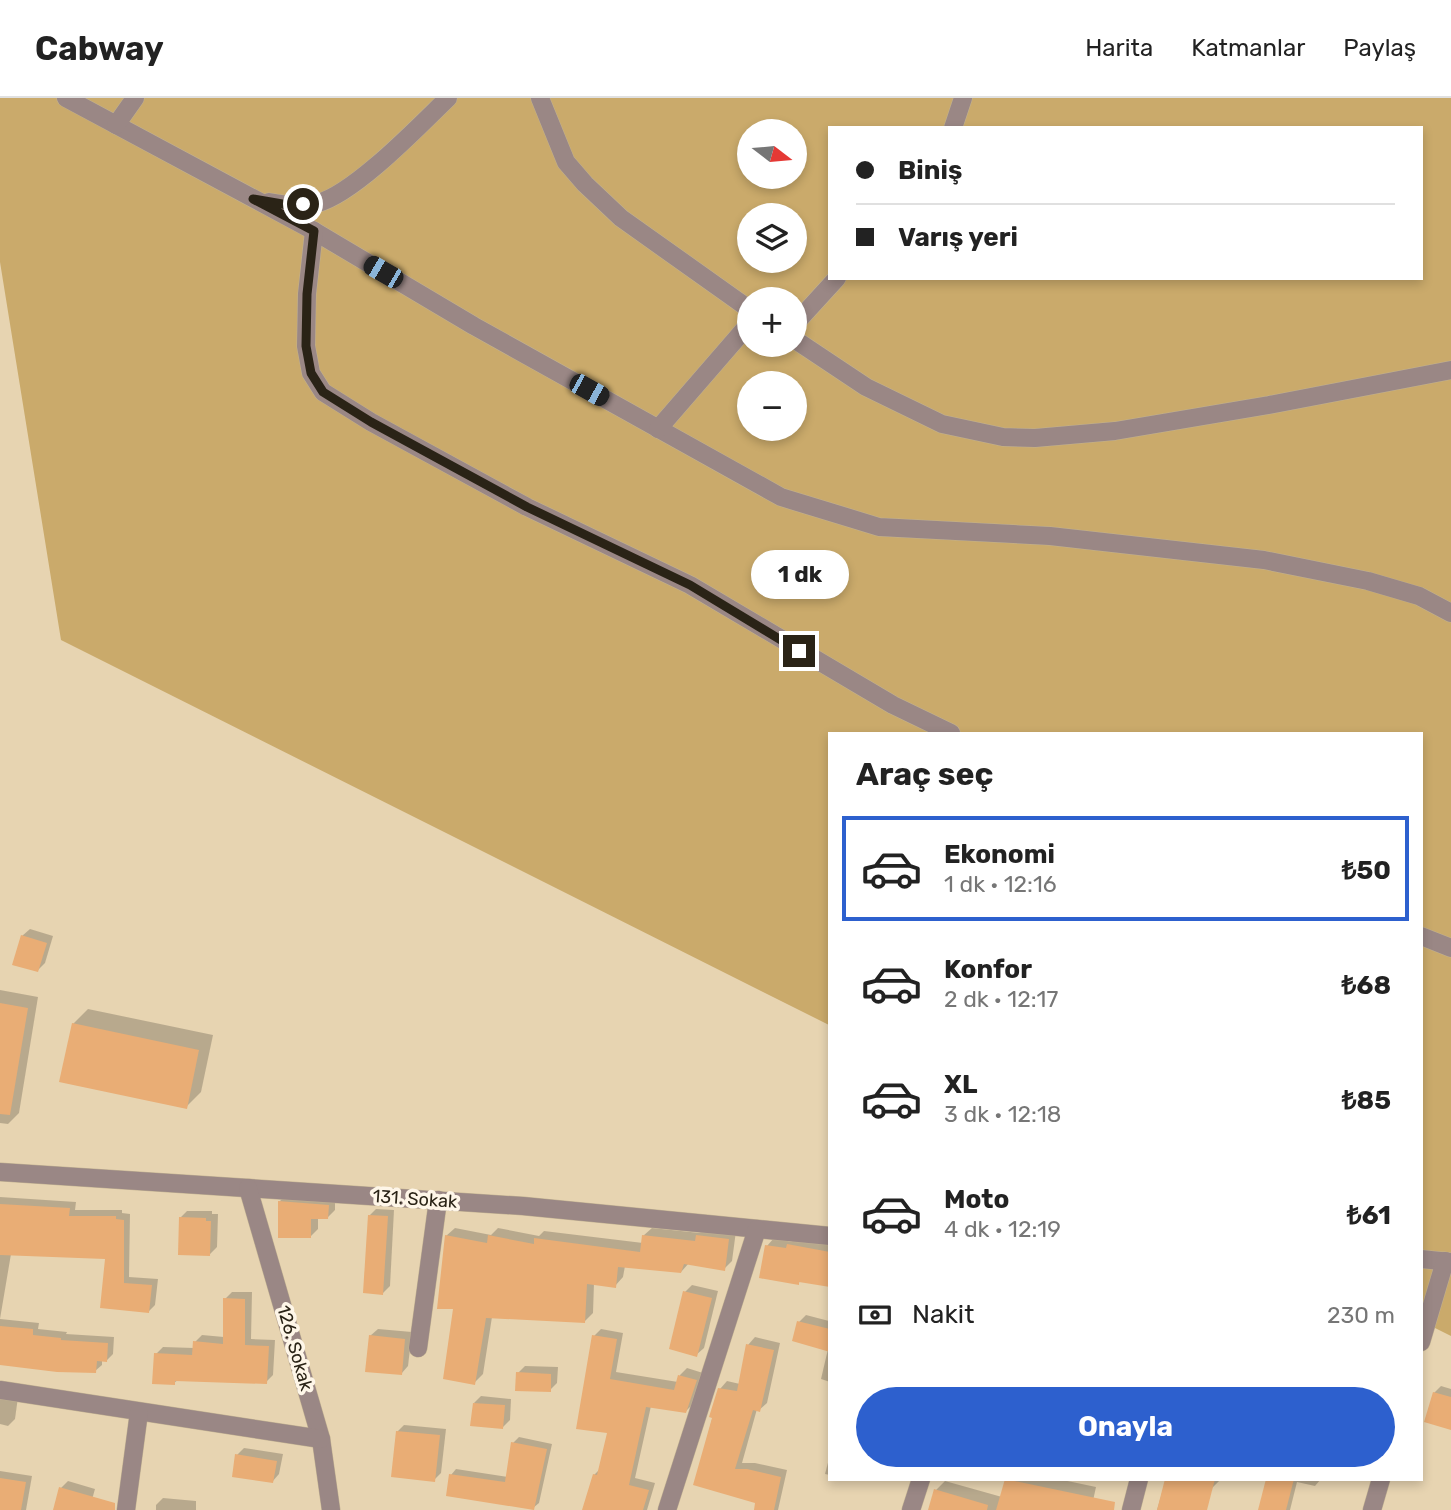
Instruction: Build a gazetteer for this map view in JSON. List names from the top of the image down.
{
  "streets": {
    "street": ["131. Sokak", "126. Sokak"]
  },
  "crossings": [
    ["131. Sokak", "126. Sokak"]
  ],
  "north": "right",
  "page": {
    "header": "Cabway",
    "nav": ["Harita", "Katmanlar", "Paylaş"],
    "map_buttons": ["+", "−"],
    "banner": ["Biniş", "Varış yeri"],
    "bubble": "1 dk",
    "heading": "Araç seç",
    "list": [
      {
        "name": "Ekonomi",
        "note": "1 dk · 12:16",
        "value": "₺50"
      },
      {
        "name": "Konfor",
        "note": "2 dk · 12:17",
        "value": "₺68"
      },
      {
        "name": "XL",
        "note": "3 dk · 12:18",
        "value": "₺85"
      },
      {
        "name": "Moto",
        "note": "4 dk · 12:19",
        "value": "₺61"
      }
    ],
    "pay": ["Nakit", "230 m"],
    "buttons": "Onayla"
  }
}
